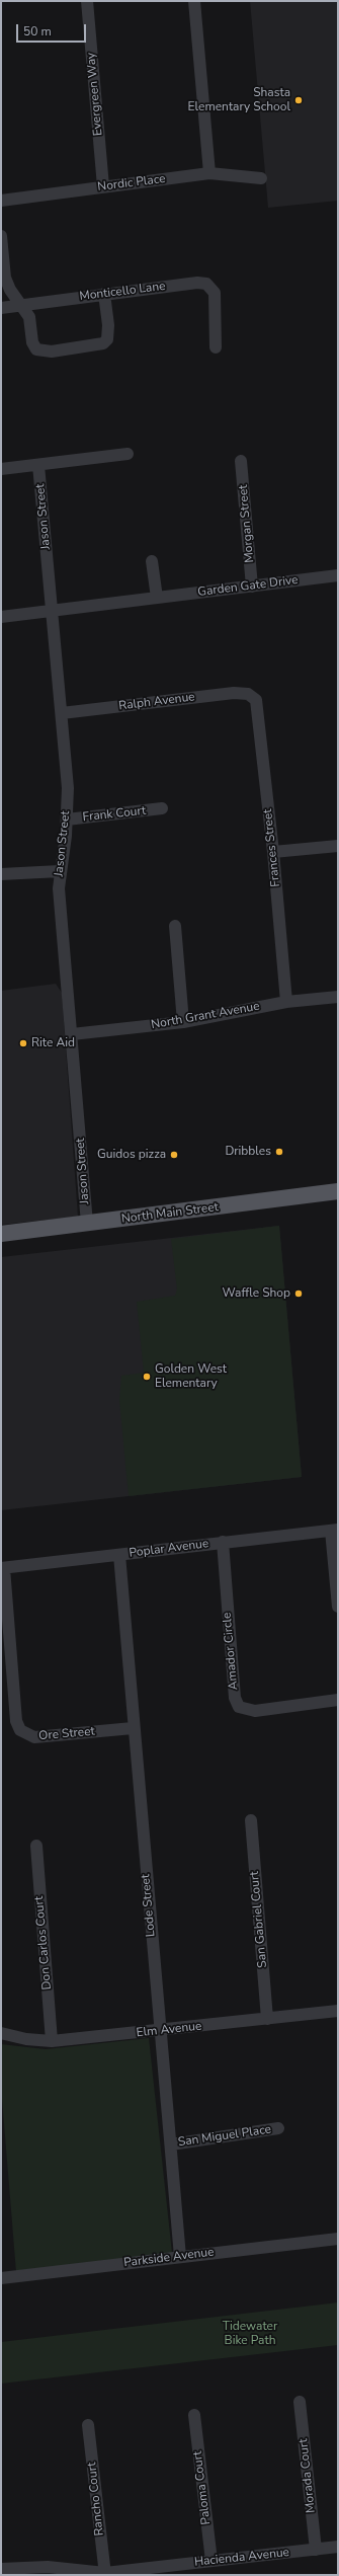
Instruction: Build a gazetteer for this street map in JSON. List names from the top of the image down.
{
  "streets": {
    "main road": ["North Main Street"],
    "street": [
      "Evergreen Way",
      "Nordic Place",
      "Monticello Lane",
      "Jason Street",
      "Morgan Street",
      "Garden Gate Drive",
      "Ralph Avenue",
      "Frank Court",
      "Frances Street",
      "North Grant Avenue",
      "Poplar Avenue",
      "Amador Circle",
      "Ore Street",
      "Lode Street",
      "San Gabriel Court",
      "Don Carlos Court",
      "Elm Avenue",
      "San Miguel Place",
      "Parkside Avenue",
      "Morada Court",
      "Paloma Court",
      "Rancho Court",
      "Hacienda Avenue"
    ]
  },
  "crossings": [
    ["Evergreen Way", "Nordic Place"],
    ["Jason Street", "Garden Gate Drive"],
    ["Jason Street", "Ralph Avenue"],
    ["Jason Street", "Frank Court"],
    ["Jason Street", "North Grant Avenue"],
    ["Jason Street", "North Main Street"],
    ["Morgan Street", "Garden Gate Drive"],
    ["Ralph Avenue", "Frances Street"],
    ["Frances Street", "North Grant Avenue"],
    ["Poplar Avenue", "Amador Circle"],
    ["Poplar Avenue", "Ore Street"],
    ["Poplar Avenue", "Lode Street"],
    ["Ore Street", "Lode Street"],
    ["Lode Street", "Elm Avenue"],
    ["Lode Street", "San Miguel Place"],
    ["Lode Street", "Parkside Avenue"],
    ["San Gabriel Court", "Elm Avenue"],
    ["Don Carlos Court", "Elm Avenue"],
    ["Morada Court", "Hacienda Avenue"],
    ["Paloma Court", "Hacienda Avenue"],
    ["Rancho Court", "Hacienda Avenue"]
  ],
  "parks": ["Tidewater Bike Path"],
  "places": [
    "Shasta Elementary School",
    "Rite Aid",
    "Dribbles",
    "Guidos pizza",
    "Waffle Shop",
    "Golden West Elementary"
  ],
  "scale_bar": "50 m"
}
